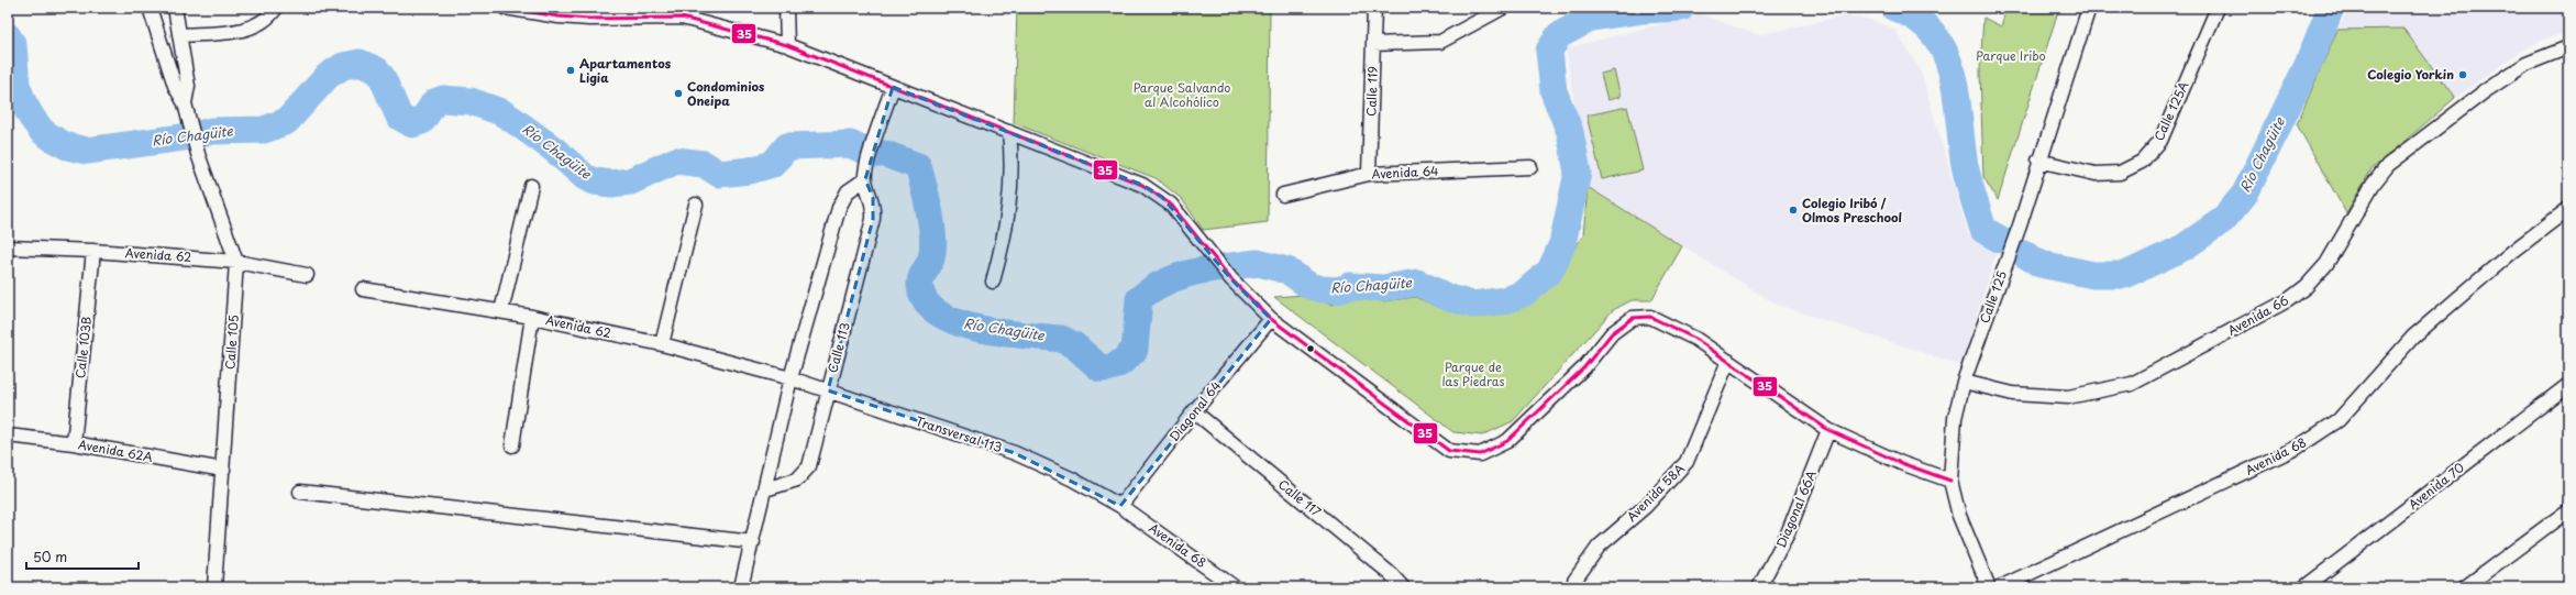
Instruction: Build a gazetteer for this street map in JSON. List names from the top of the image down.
{
  "streets": {
    "street": [
      "Calle 119",
      "Calle 125A",
      "Avenida 64",
      "Avenida 62",
      "Calle 125",
      "Avenida 66",
      "Calle 105",
      "Calle 103B",
      "Calle 113",
      "Diagonal 64",
      "Transversal 113",
      "Avenida 62A",
      "Avenida 68",
      "Avenida 70",
      "Avenida 58A",
      "Calle 117",
      "Diagonal 66A"
    ]
  },
  "crossings": [
    ["Calle 119", "Avenida 64"],
    ["Calle 125A", "Calle 125"],
    ["Avenida 62", "Calle 105"],
    ["Avenida 62", "Calle 103B"],
    ["Avenida 62", "Transversal 113"],
    ["Calle 125", "Avenida 66"],
    ["Calle 105", "Avenida 62A"],
    ["Calle 103B", "Avenida 62A"],
    ["Calle 113", "Transversal 113"],
    ["Diagonal 64", "Transversal 113"],
    ["Diagonal 64", "Avenida 68"],
    ["Diagonal 64", "Calle 117"],
    ["Transversal 113", "Avenida 68"]
  ],
  "water": ["Río Chagüite"],
  "parks": ["Parque Iribo", "Parque Salvando al Alcohólico", "Parque de las Piedras"],
  "places": [
    "Apartamentos Ligia",
    "Colegio Yorkin",
    "Condominios Oneipa",
    "Colegio Iribó / Olmos Preschool"
  ],
  "lines": ["transit line 35"],
  "scale_bar": "50 m"
}
